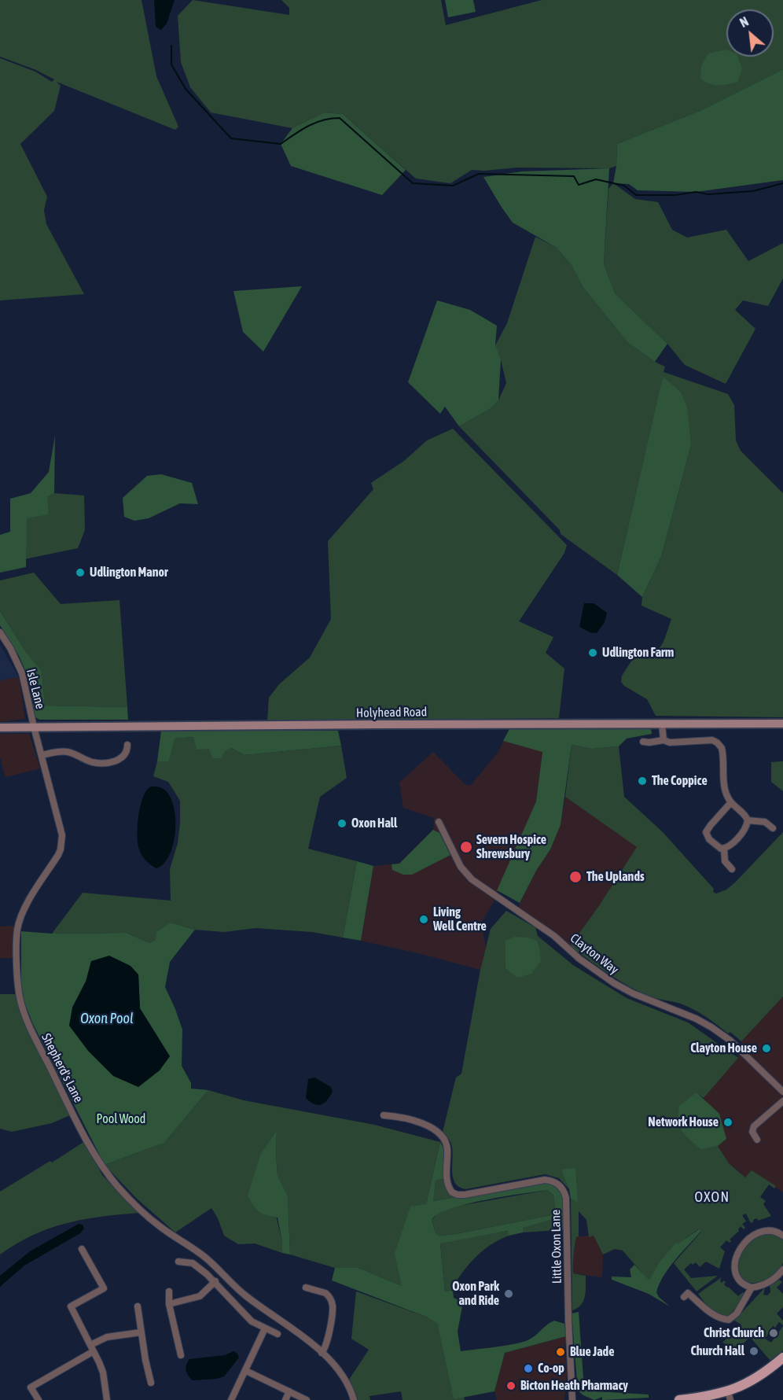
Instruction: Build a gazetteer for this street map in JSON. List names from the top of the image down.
{
  "streets": {
    "main road": ["Holyhead Road"],
    "street": [
      "Isle Lane",
      "Clayton Way",
      "Shepherd's Lane",
      "Little Oxon Lane"
    ]
  },
  "crossings": [
    ["Isle Lane", "Holyhead Road"],
    ["Isle Lane", "Shepherd's Lane"],
    ["Holyhead Road", "Shepherd's Lane"]
  ],
  "districts": ["OXON"],
  "water": ["Oxon Pool"],
  "parks": ["Pool Wood"],
  "places": [
    "Udlington Manor",
    "Udlington Farm",
    "The Coppice",
    "Oxon Hall",
    "Severn Hospice Shrewsbury",
    "The Uplands",
    "Living Well Centre",
    "Clayton House",
    "Network House",
    "Oxon Park and Ride",
    "Christ Church",
    "Church Hall",
    "Blue Jade",
    "Co-op",
    "Bicton Heath Pharmacy"
  ],
  "north": "top left"
}
